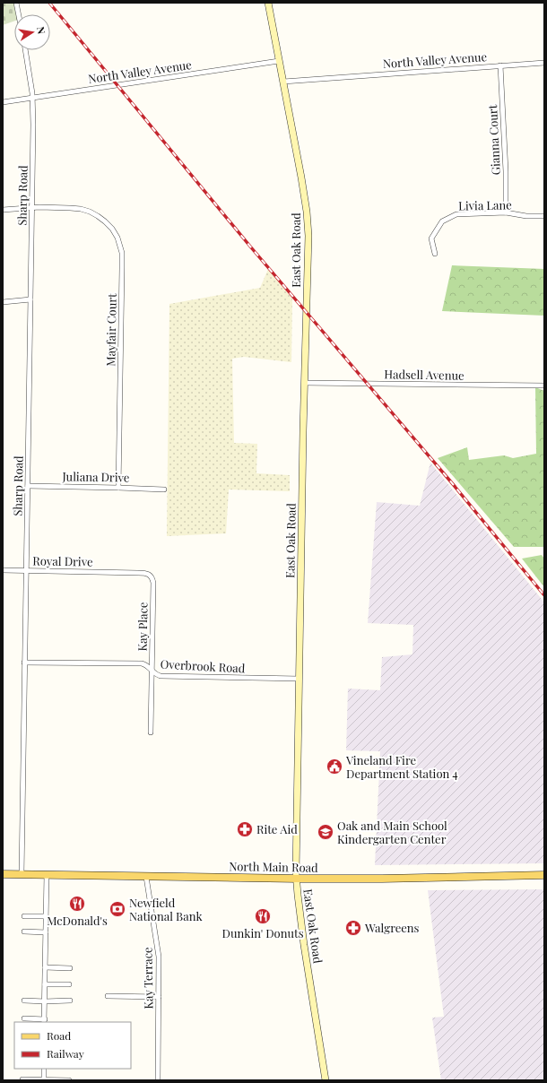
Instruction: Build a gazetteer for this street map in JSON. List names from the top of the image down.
{
  "streets": {
    "main road": ["North Main Road"],
    "street": [
      "North Valley Avenue",
      "Gianna Court",
      "Sharp Road",
      "Livia Lane",
      "East Oak Road",
      "Mayfair Court",
      "Hadsell Avenue",
      "Juliana Drive",
      "Royal Drive",
      "Kay Place",
      "Overbrook Road",
      "Kay Terrace"
    ]
  },
  "crossings": [
    ["North Valley Avenue", "Gianna Court"],
    ["North Valley Avenue", "Sharp Road"],
    ["North Valley Avenue", "East Oak Road"],
    ["Gianna Court", "Livia Lane"],
    ["Sharp Road", "Mayfair Court"],
    ["Sharp Road", "Juliana Drive"],
    ["Sharp Road", "Royal Drive"],
    ["Sharp Road", "Overbrook Road"],
    ["Sharp Road", "North Main Road"],
    ["East Oak Road", "Hadsell Avenue"],
    ["East Oak Road", "Overbrook Road"],
    ["East Oak Road", "North Main Road"],
    ["Mayfair Court", "Juliana Drive"],
    ["Royal Drive", "Kay Place"],
    ["Kay Place", "Overbrook Road"],
    ["North Main Road", "Kay Terrace"]
  ],
  "places": {
    "public building": ["Vineland Fire Department Station 4"],
    "pharmacy": ["Rite Aid", "Walgreens"],
    "school or university": ["Oak and Main School Kindergarten Center"],
    "restaurant": ["McDonald's", "Dunkin' Donuts"],
    "bank": ["Newfield National Bank"]
  },
  "legend": ["Road", "Railway"],
  "north": "right"
}
